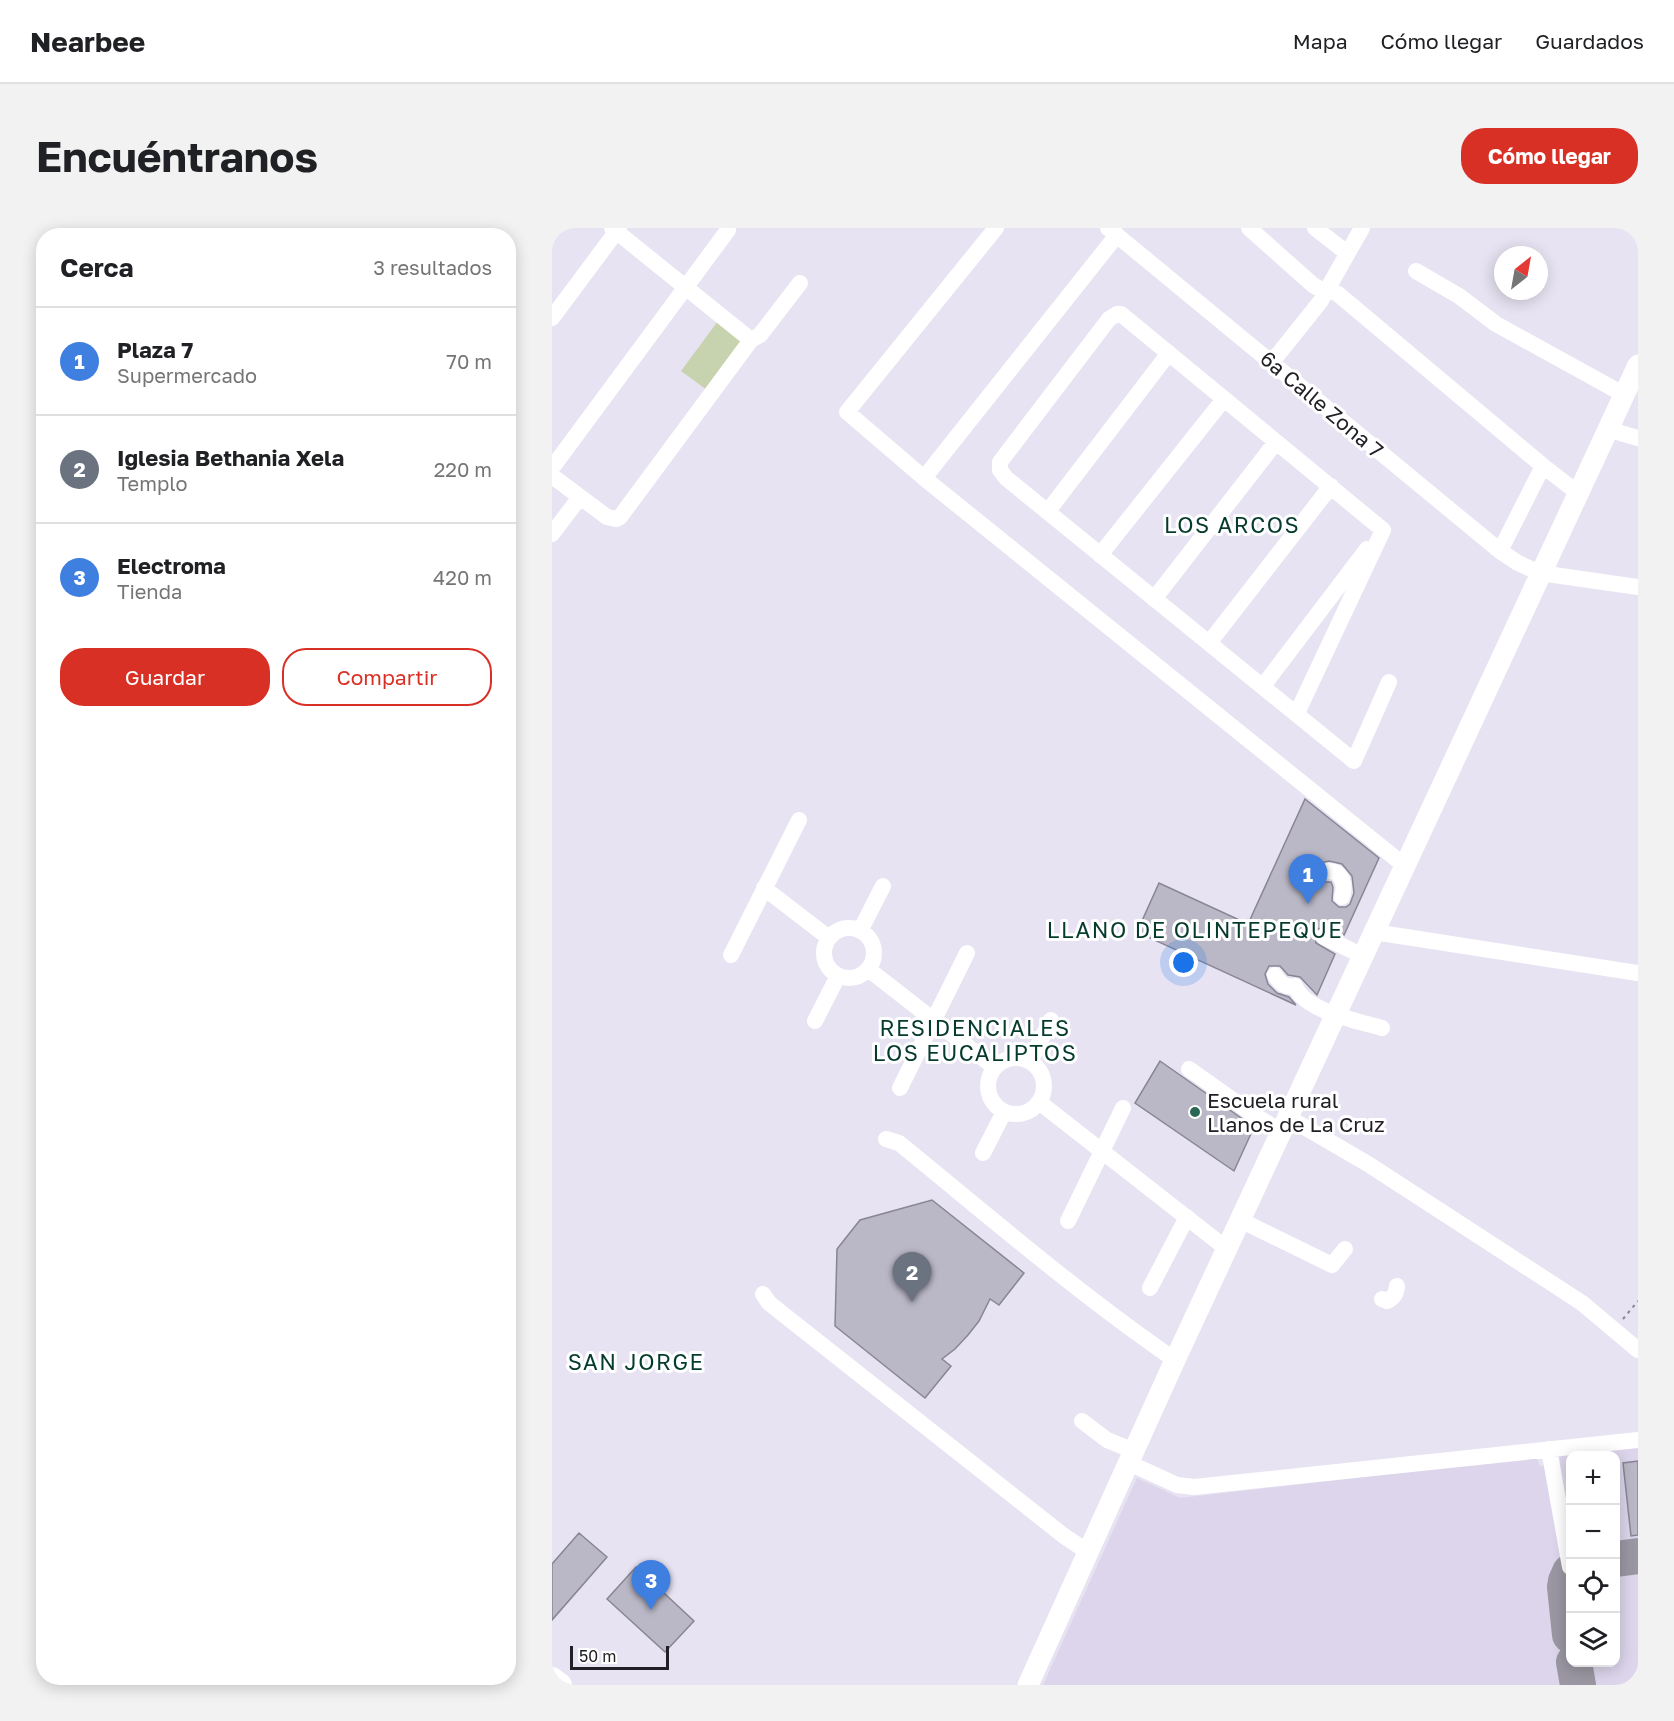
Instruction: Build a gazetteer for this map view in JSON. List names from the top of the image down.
{
  "streets": {
    "street": ["6a Calle Zona 7"]
  },
  "districts": [
    "LOS ARCOS",
    "LLANO DE OLINTEPEQUE",
    "RESIDENCIALES LOS EUCALIPTOS",
    "SAN JORGE"
  ],
  "places": ["Escuela rural Llanos de La Cruz"],
  "scale_bar": "50 m",
  "north": "top right",
  "page": {
    "header": "Nearbee",
    "nav": ["Mapa", "Cómo llegar", "Guardados"],
    "buttons": [
      "Cómo llegar",
      ["Guardar", "Compartir"]
    ],
    "title": "Encuéntranos",
    "heading": ["Cerca", "3 resultados"],
    "list": [
      {
        "mark": "1",
        "name": "Plaza 7",
        "note": "Supermercado",
        "value": "70 m"
      },
      {
        "mark": "2",
        "name": "Iglesia Bethania Xela",
        "note": "Templo",
        "value": "220 m"
      },
      {
        "mark": "3",
        "name": "Electroma",
        "note": "Tienda",
        "value": "420 m"
      }
    ],
    "pins": ["1", "2", "3"],
    "map_buttons": ["+", "−"],
    "scale": "50 m"
  }
}
